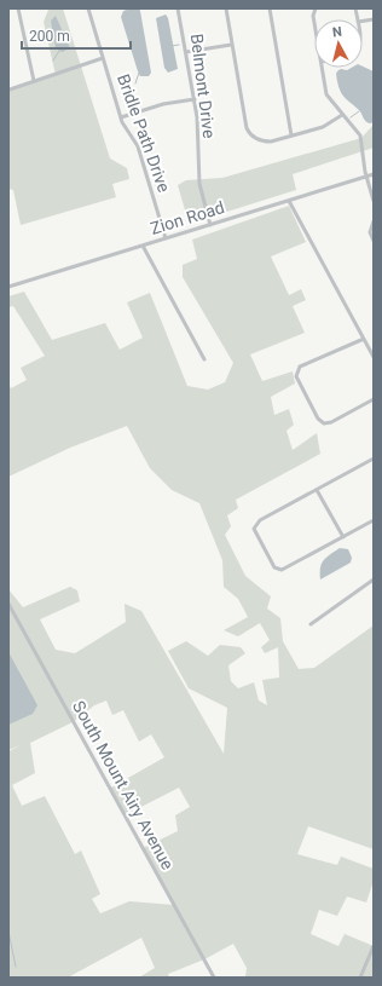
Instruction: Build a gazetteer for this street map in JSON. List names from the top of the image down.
{
  "streets": {
    "street": [
      "Belmont Drive",
      "Bridle Path Drive",
      "Zion Road",
      "South Mount Airy Avenue"
    ]
  },
  "crossings": [
    ["Belmont Drive", "Zion Road"],
    ["Bridle Path Drive", "Zion Road"]
  ],
  "scale_bar": "200 m",
  "north": "top"
}
